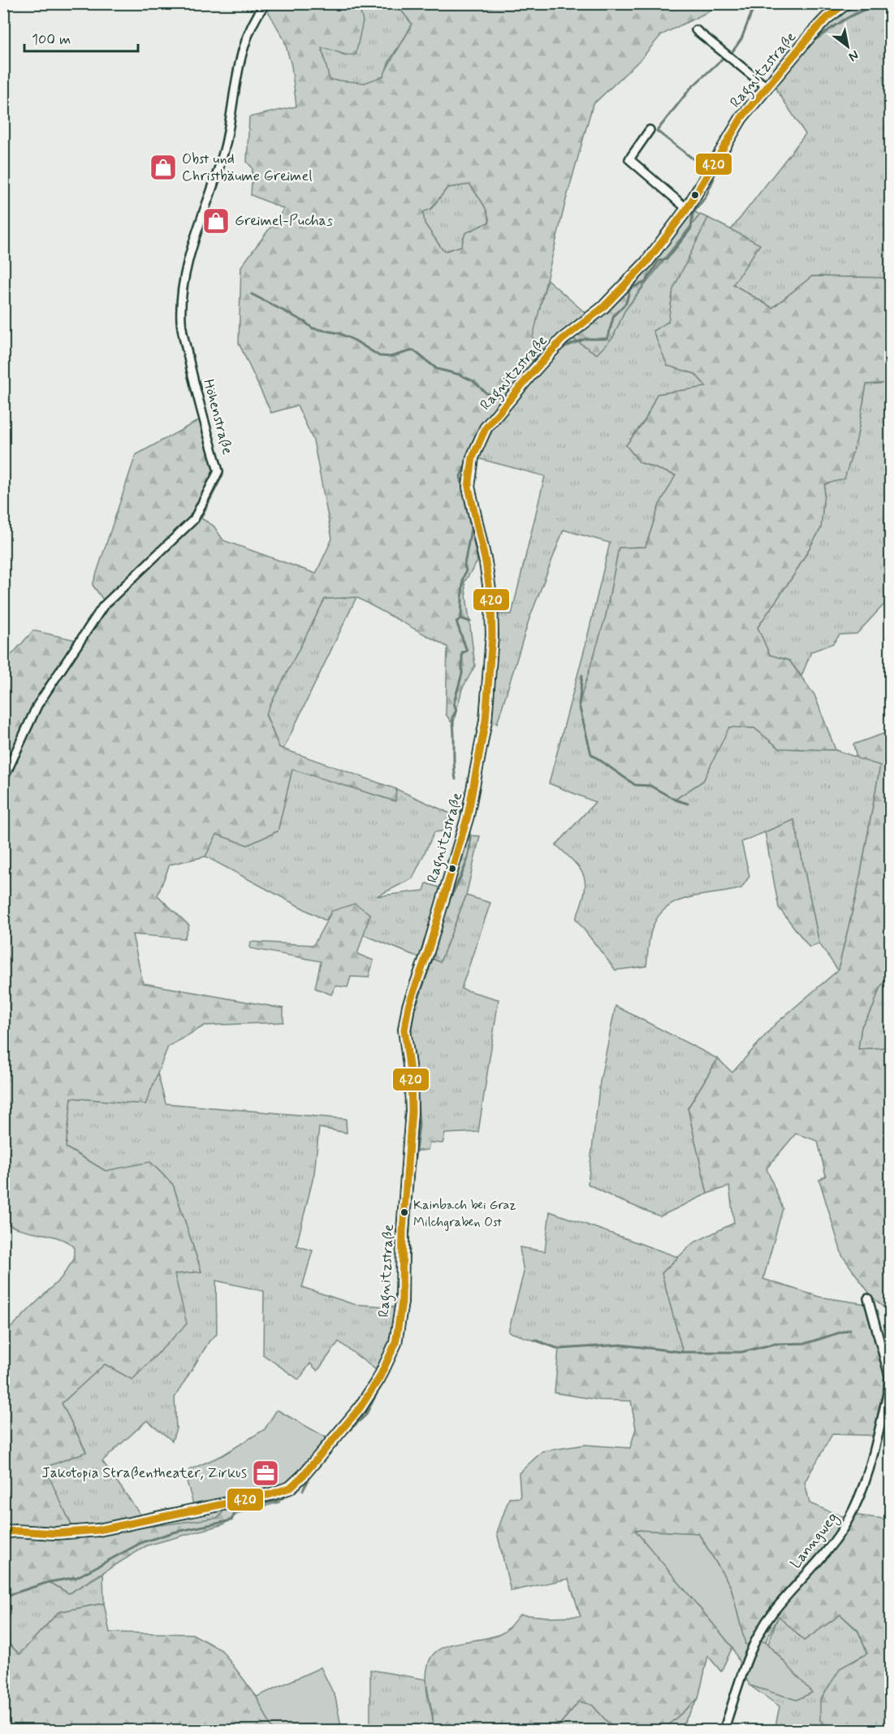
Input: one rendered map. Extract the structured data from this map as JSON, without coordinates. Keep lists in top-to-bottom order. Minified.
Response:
{"streets":{"main road":["Ragnitzstraße"],"street":["Höhenstraße","Lanngweg"]},"places":{"shop":["Obst und Christbäume Greimel","Greimel-Puchas"],"other":["Kainbach bei Graz Milchgraben Ost"],"office":["Jakotopia Straßentheater, Zirkus"]},"lines":["transit line 420"],"scale_bar":"100 m","north":"bottom right"}
